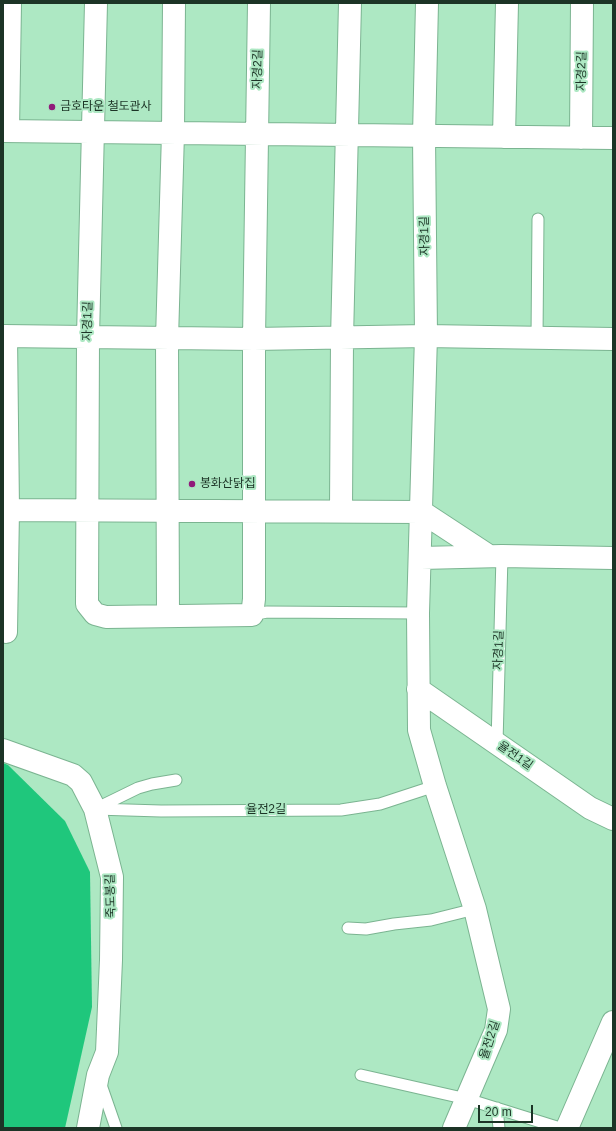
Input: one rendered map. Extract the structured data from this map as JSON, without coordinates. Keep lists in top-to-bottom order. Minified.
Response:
{"streets":{"street":["자경2길","자경1길","율전1길","율전2길","죽도봉길"]},"crossings":[["자경1길","율전1길"],["자경1길","율전2길"],["율전1길","율전2길"],["율전2길","죽도봉길"]],"places":["금호타운 철도관사","봉화산닭집"],"scale_bar":"20 m"}
